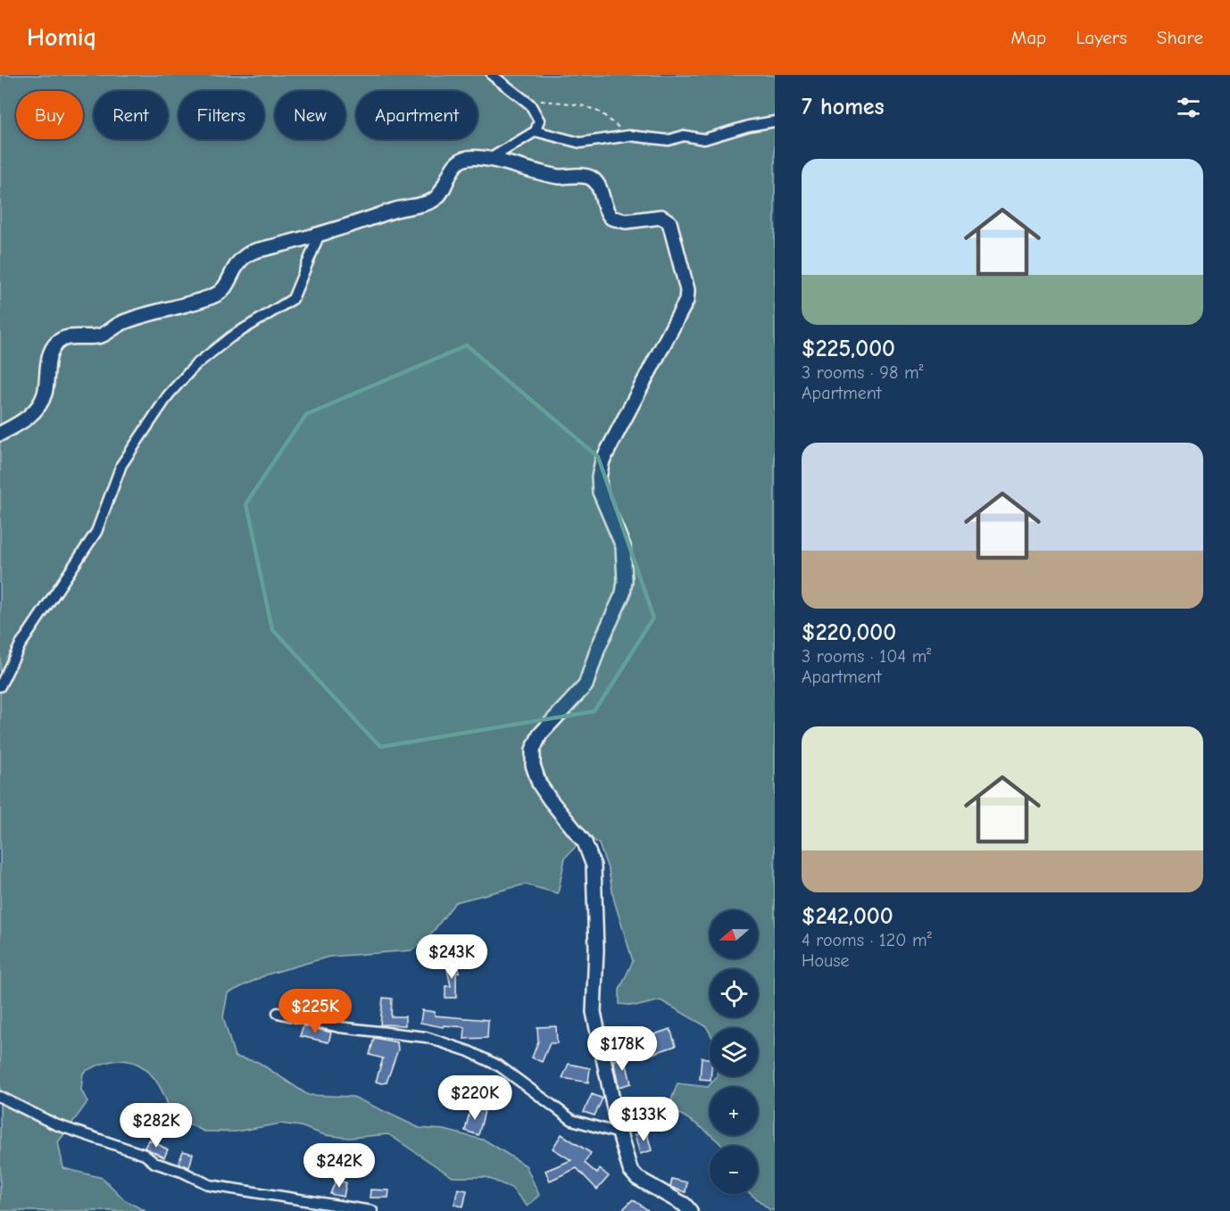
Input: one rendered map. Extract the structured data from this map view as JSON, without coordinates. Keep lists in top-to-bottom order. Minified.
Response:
{"north":"left","page":{"header":"Homiq","nav":["Map","Layers","Share"],"heading":"7 homes","chip":["Buy","Rent","Filters","New","Apartment"],"list":[{"name":"$225,000","note":"3 rooms · 98 m² · Apartment"},{"name":"$220,000","note":"3 rooms · 104 m² · Apartment"},{"name":"$242,000","note":"4 rooms · 120 m² · House"}],"map_buttons":["+","−"],"price":["$243K","$225K","$178K","$220K","$133K","$282K","$242K"]}}
